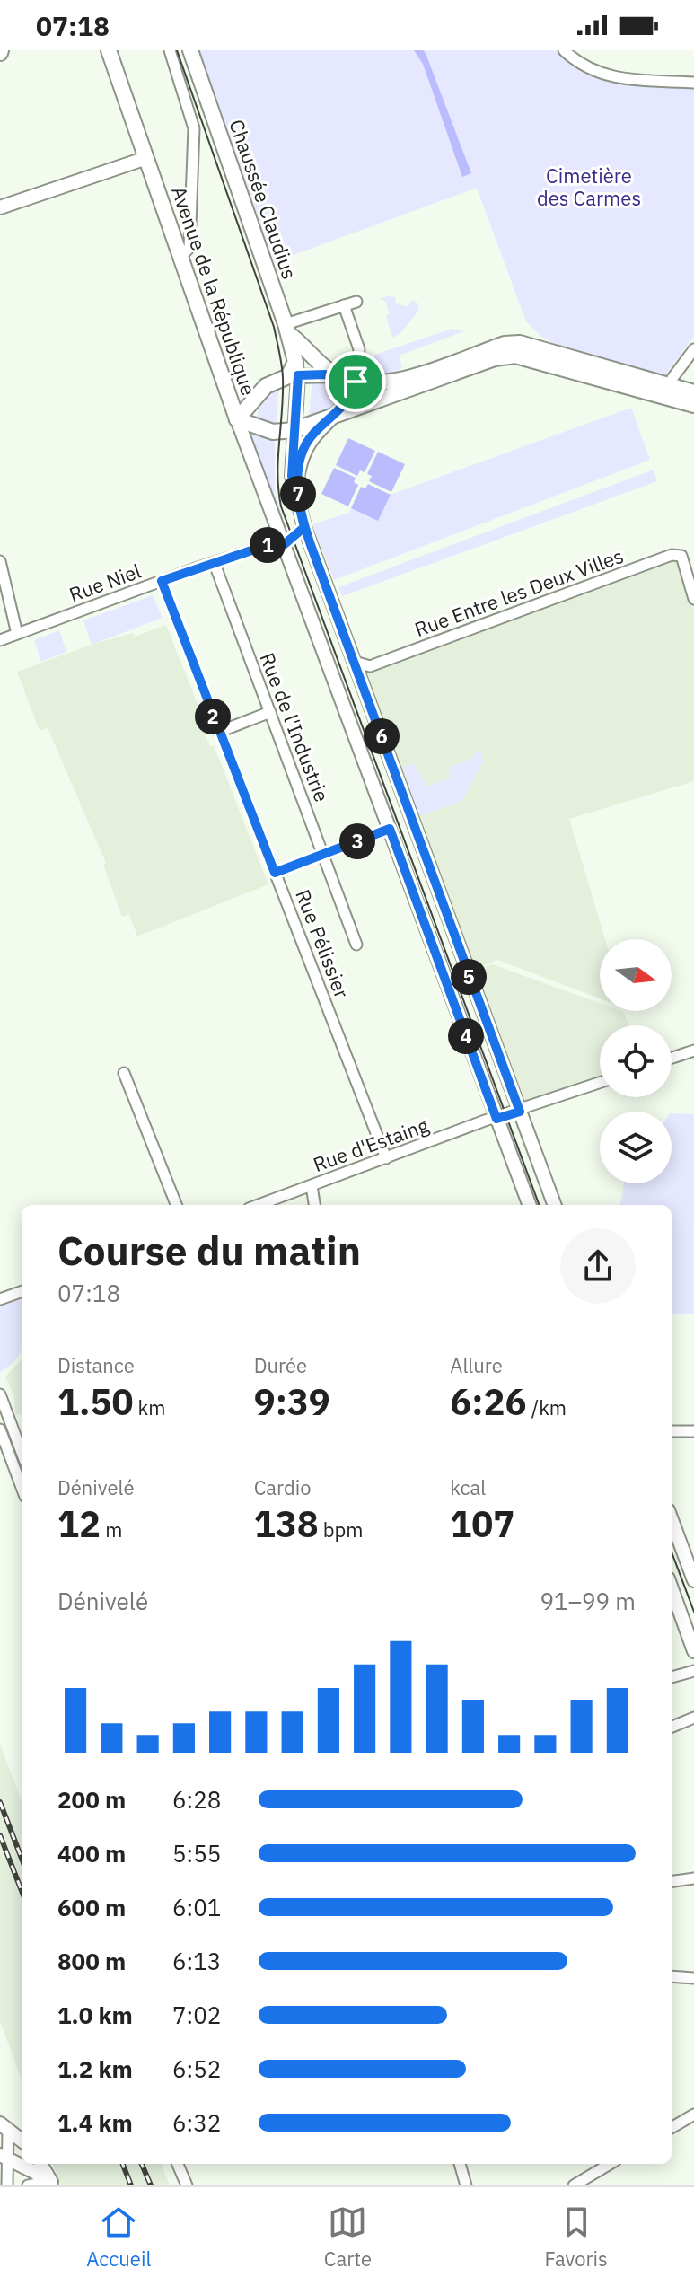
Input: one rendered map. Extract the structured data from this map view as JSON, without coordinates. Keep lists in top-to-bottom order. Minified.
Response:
{"streets":{"main road":["Chaussée Claudius","Avenue de la République"],"street":["Rue Niel","Rue Entre les Deux Villes","Rue de l'Industrie","Rue Pélissier","Rue d'Estaing"]},"crossings":[["Avenue de la République","Rue Niel"],["Avenue de la République","Rue d'Estaing"],["Rue Niel","Rue de l'Industrie"],["Rue Niel","Rue Pélissier"],["Rue Pélissier","Rue d'Estaing"]],"parks":["Cimetière des Carmes"],"north":"right","page":{"status":"07:18","pins":["7","1","2","6","3","5","4"],"heading":["Course du matin","07:18"],"stats":[["Distance","1.50 km"],["Durée","9:39"],["Allure","6:26 /km"],["Dénivelé","12 m"],["Cardio","138 bpm"],["kcal","107"]],"chart":["Dénivelé","91–99 m"],"list":[{"name":"200 m","note":"6:28"},{"name":"400 m","note":"5:55"},{"name":"600 m","note":"6:01"},{"name":"800 m","note":"6:13"},{"name":"1.0 km","note":"7:02"},{"name":"1.2 km","note":"6:52"},{"name":"1.4 km","note":"6:32"}],"tabs":["Accueil","Carte","Favoris"]}}
